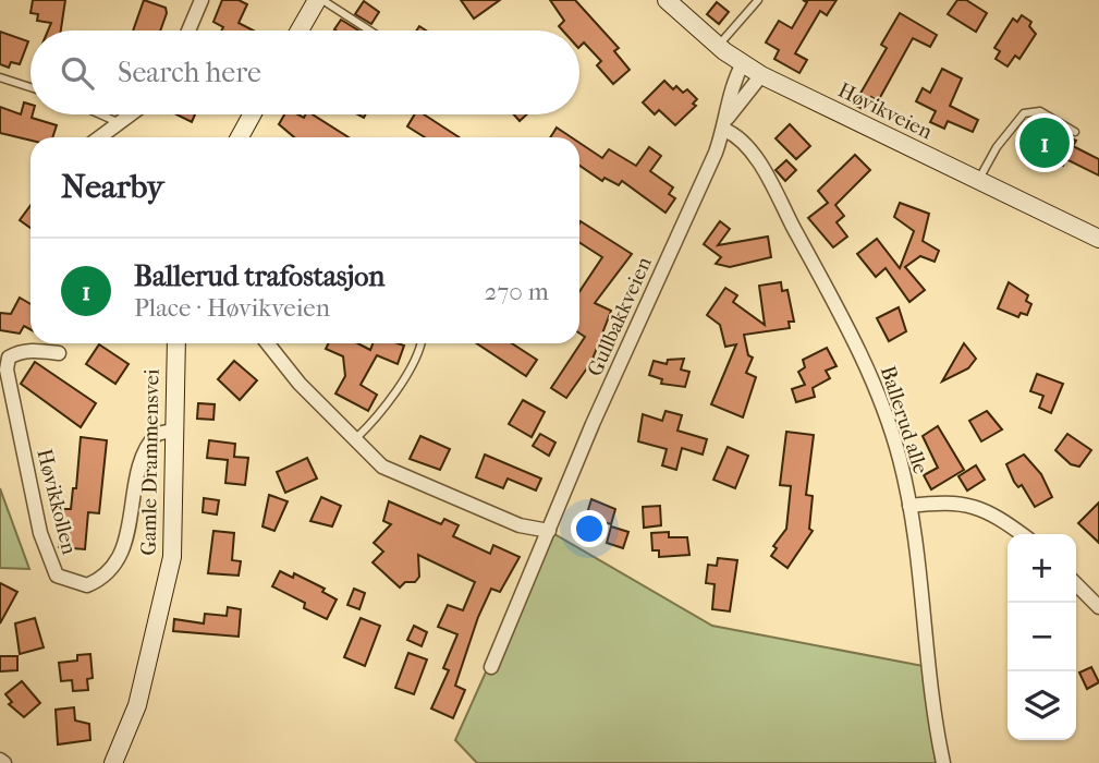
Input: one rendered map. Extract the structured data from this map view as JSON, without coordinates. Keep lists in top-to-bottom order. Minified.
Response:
{"streets":{"main road":["Høvikveien","Gamle Drammensvei"],"street":["Gullbakkveien","Ballerud alle","Høvikkollen"]},"crossings":[["Høvikveien","Gullbakkveien"],["Gullbakkveien","Ballerud alle"],["Gamle Drammensvei","Høvikkollen"]],"page":{"search":"Search here","pins":"1","heading":"Nearby","list":[{"mark":"1","name":"Ballerud trafostasjon","note":"Place · Høvikveien","value":"270 m"}],"map_buttons":["+","−"]}}
